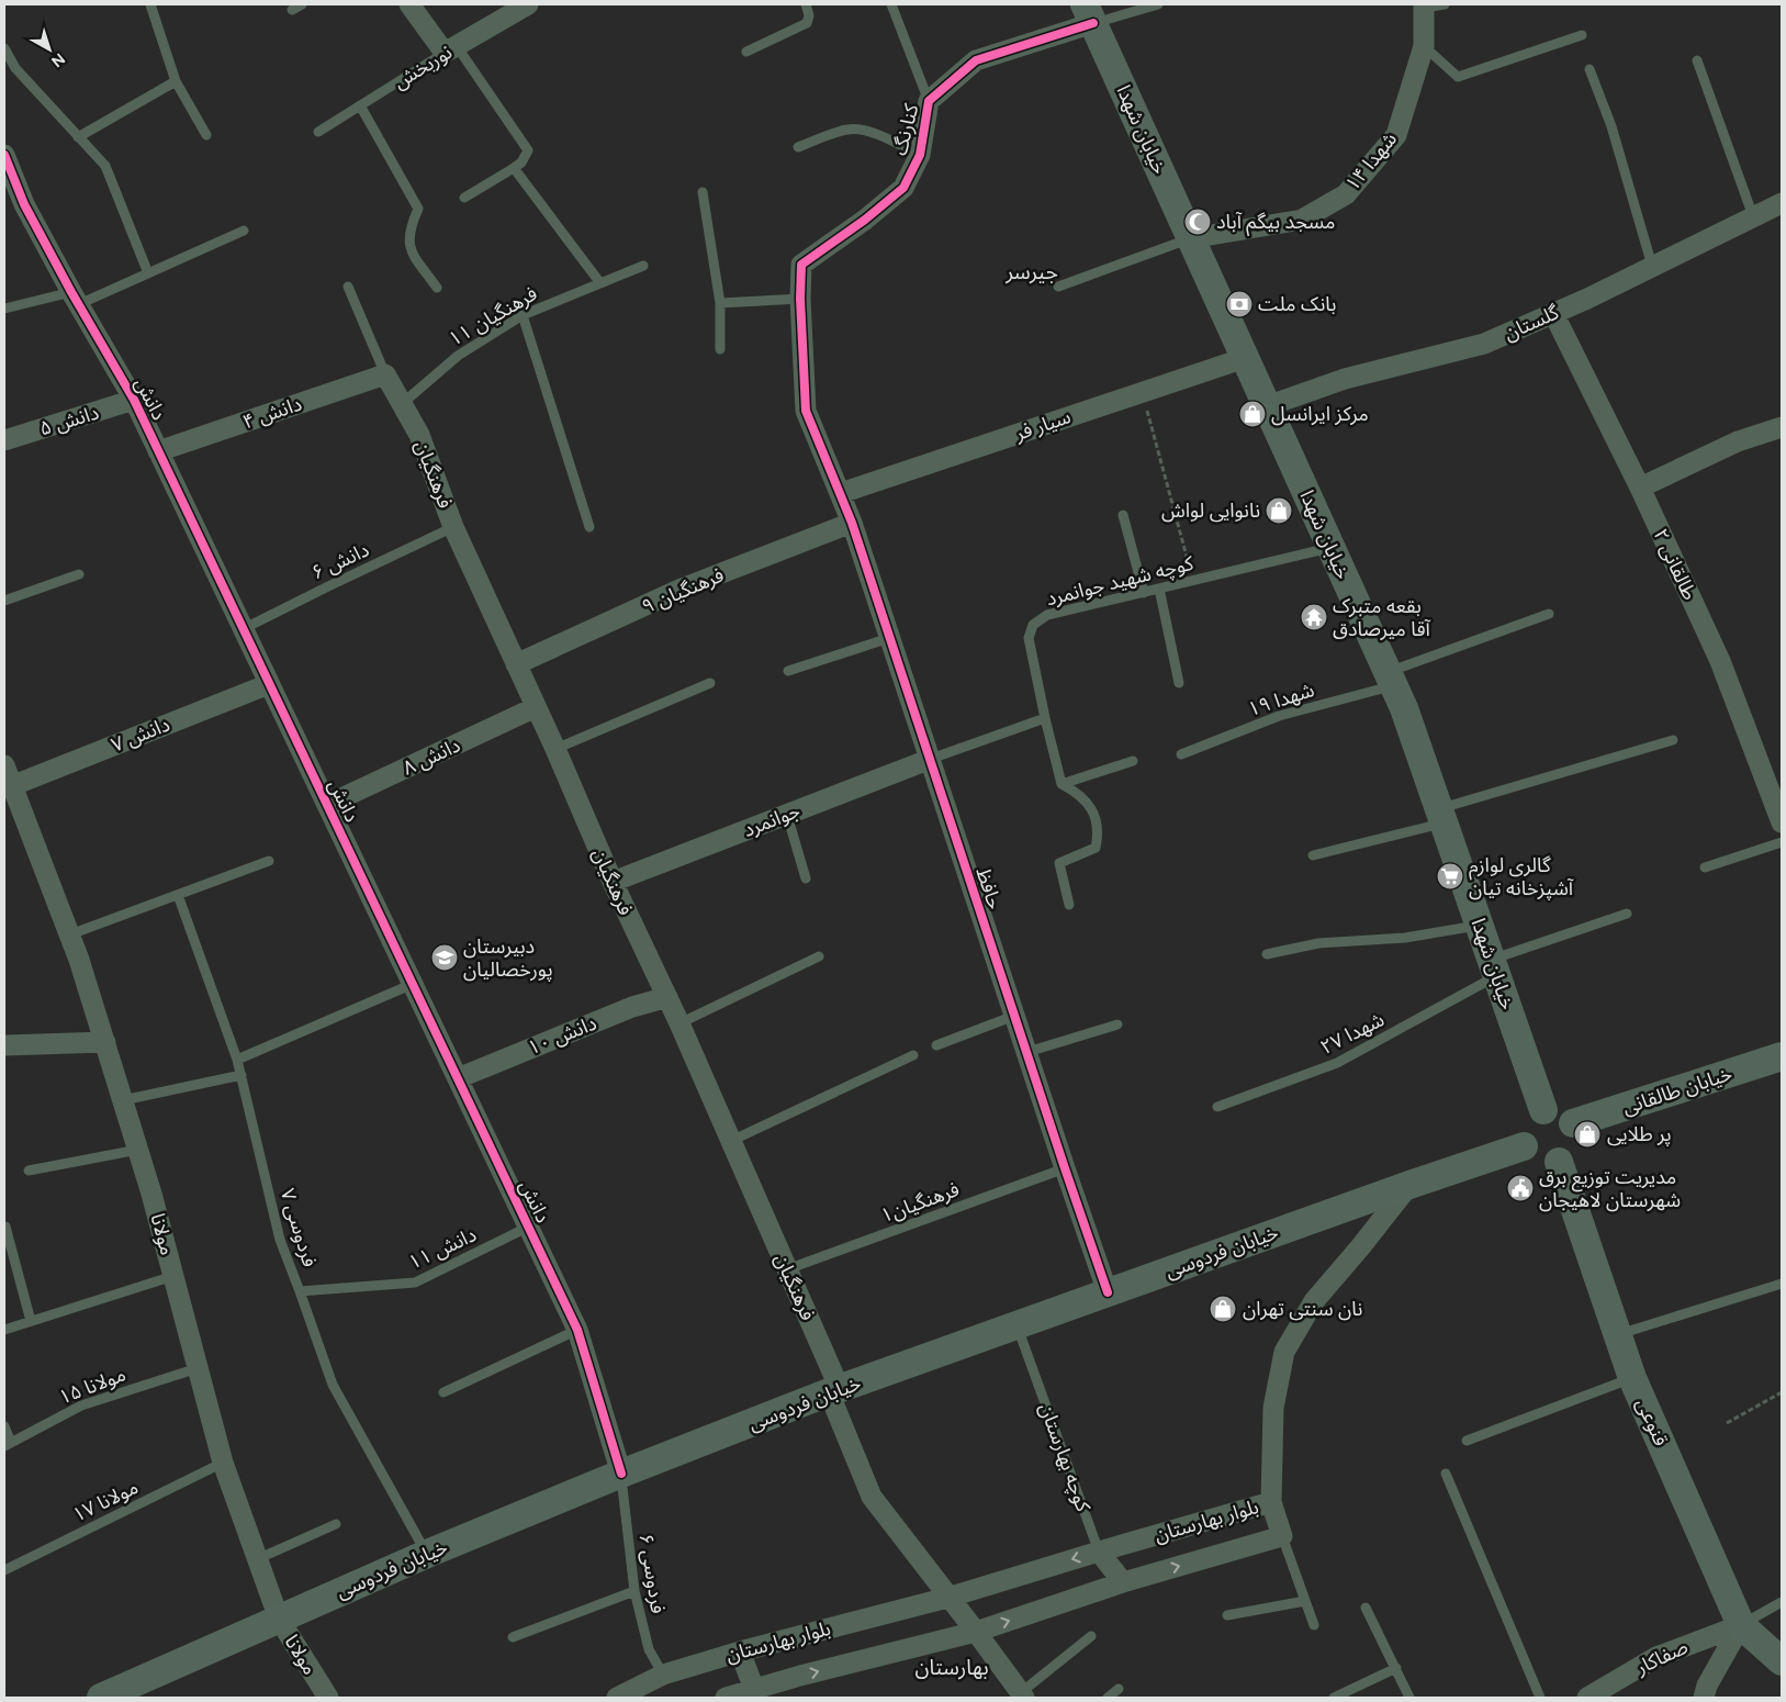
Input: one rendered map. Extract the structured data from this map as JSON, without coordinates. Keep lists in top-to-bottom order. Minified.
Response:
{"streets":{"main road":["خیابان شهدا","خیابان طالقانی","خیابان فردوسی","قنوعی"],"street":["نوربخش","کنارنگ","شهدا ۱۴","گلستان","دانش","دانش ۴","دانش ۵","سیار فر","فرهنگیان","طالقانی ۲","فرهنگیان ۹","دانش ۷","دانش ۸","جوانمرد","حافظ","دانش ۱۰","مولانا","کوچه بهارستان","بلوار بهارستان","صفاکار"],"lane":["فرهنگیان ۱۱","دانش ۶","کوچه شهید جوانمرد","شهدا ۱۹","۲۷ شهدا","فرهنگیان۱","فردوسی ۷","دانش ۱۱","مولانا ۱۵","مولانا ۱۷","فردوسی ۶"]},"crossings":[["کنارنگ","خیابان شهدا"],["کنارنگ","حافظ"],["خیابان شهدا","شهدا ۱۴"],["خیابان شهدا","گلستان"],["خیابان شهدا","سیار فر"],["خیابان شهدا","کوچه شهید جوانمرد"],["خیابان شهدا","شهدا ۱۹"],["خیابان شهدا","۲۷ شهدا"],["خیابان شهدا","خیابان طالقانی"],["خیابان شهدا","خیابان فردوسی"],["خیابان شهدا","قنوعی"],["فرهنگیان ۱۱","فرهنگیان"],["گلستان","طالقانی ۲"],["دانش","دانش ۴"],["دانش","دانش ۵"],["دانش","دانش ۶"],["دانش","دانش ۷"],["دانش","دانش ۸"],["دانش","دانش ۱۰"],["دانش","دانش ۱۱"],["دانش","خیابان فردوسی"],["دانش","فردوسی ۶"],["دانش ۴","فرهنگیان"],["سیار فر","حافظ"],["فرهنگیان","دانش ۶"],["فرهنگیان","فرهنگیان ۹"],["فرهنگیان","دانش ۸"],["فرهنگیان","جوانمرد"],["فرهنگیان","دانش ۱۰"],["فرهنگیان","فرهنگیان۱"],["فرهنگیان","خیابان فردوسی"],["فرهنگیان","بلوار بهارستان"],["فرهنگیان ۹","حافظ"],["دانش ۷","مولانا"],["جوانمرد","حافظ"],["حافظ","فرهنگیان۱"],["حافظ","خیابان فردوسی"],["خیابان طالقانی","خیابان فردوسی"],["خیابان طالقانی","قنوعی"],["فردوسی ۷","دانش ۱۱"],["فردوسی ۷","خیابان فردوسی"],["مولانا","خیابان فردوسی"],["مولانا","مولانا ۱۵"],["مولانا","مولانا ۱۷"],["خیابان فردوسی","قنوعی"],["خیابان فردوسی","کوچه بهارستان"],["خیابان فردوسی","فردوسی ۶"],["قنوعی","صفاکار"],["کوچه بهارستان","بلوار بهارستان"],["بلوار بهارستان","فردوسی ۶"]],"districts":["جیرسر","بهارستان"],"places":{"mosque":["مسجد بیگم آباد"],"bank":["بانک ملت"],"shop":["مرکز ایرانسل","نانوایی لواش","پر طلایی","نان سنتی تهران"],"temple":["بقعه متبرک آقا میرصادق"],"supermarket":["گالری لوازم آشپزخانه تیان"],"school or university":["دبیرستان پورخصالیان"],"public building":["مدیریت توزیع برق شهرستان لاهیجان"]},"north":"bottom right"}
